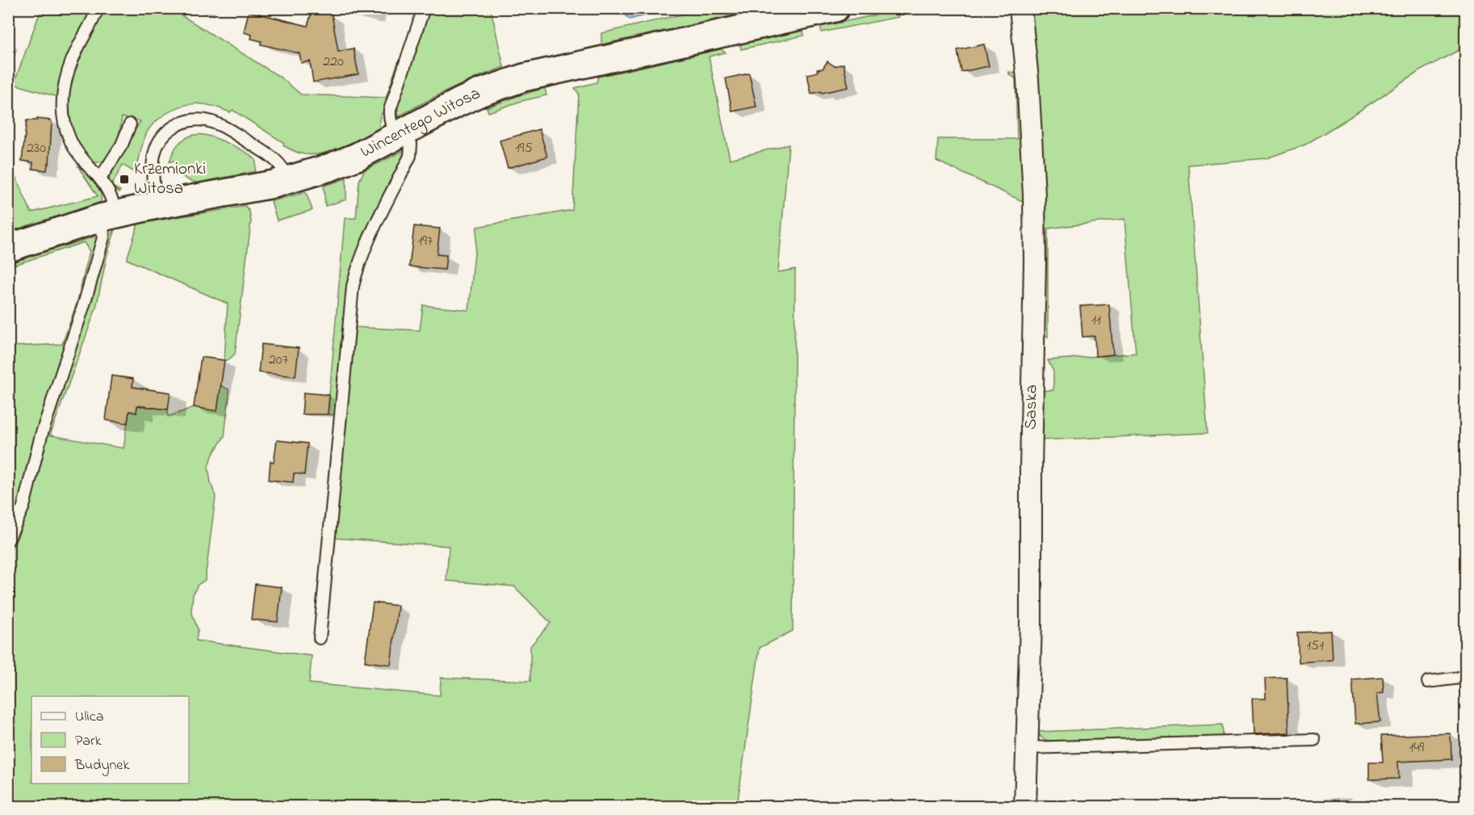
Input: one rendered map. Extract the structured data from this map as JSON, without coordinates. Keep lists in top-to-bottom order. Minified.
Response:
{"streets":{"street":["Wincentego Witosa","Saska"]},"places":{"transit":["Krzemionki Witosa"]},"house_numbers":["220","230","195","197","11","207","151","149"],"legend":["Ulica","Park","Budynek"]}
